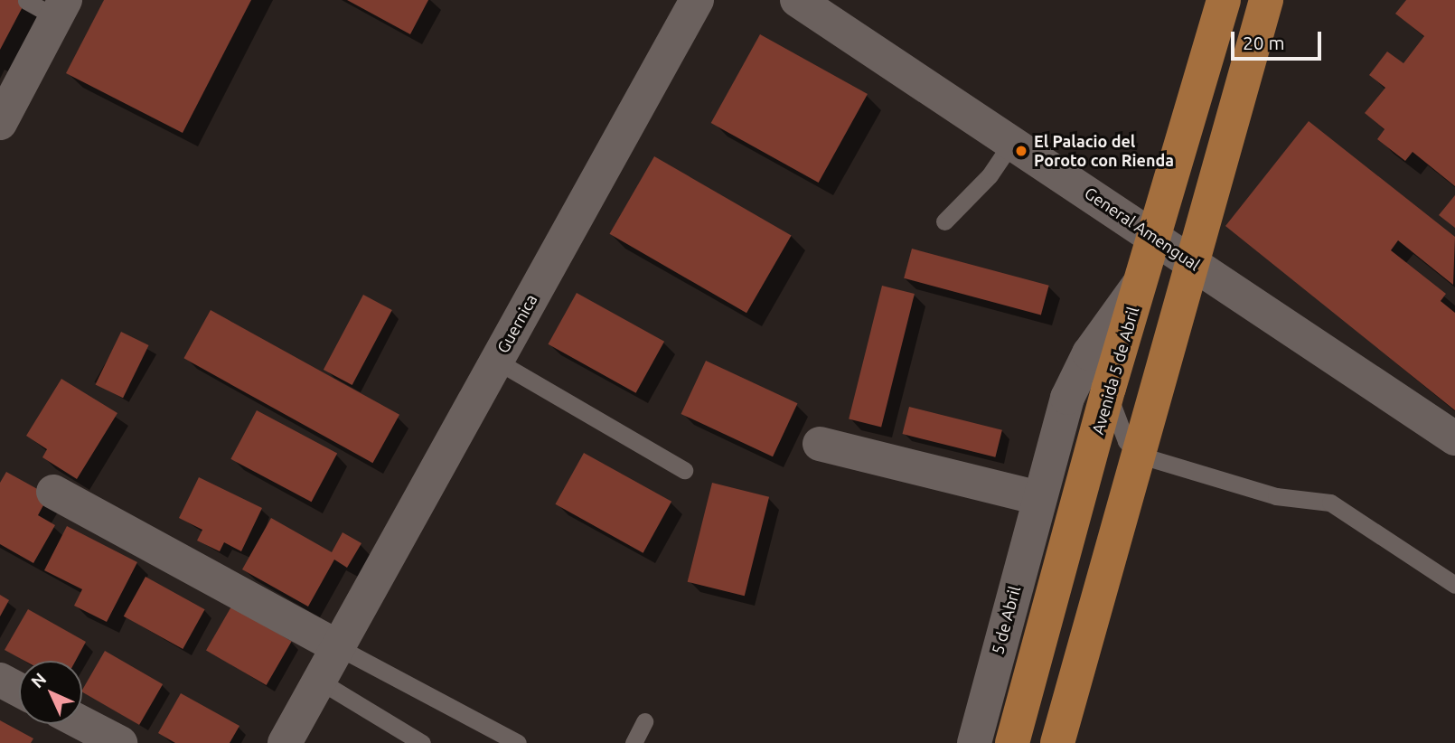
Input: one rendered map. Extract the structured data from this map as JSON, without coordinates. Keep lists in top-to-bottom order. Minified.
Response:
{"streets":{"main road":["Avenida 5 de Abril"],"street":["General Amengual","Guernica","5 de Abril"]},"crossings":[["General Amengual","Avenida 5 de Abril"],["Avenida 5 de Abril","5 de Abril"]],"places":["El Palacio del Poroto con Rienda"],"scale_bar":"20 m","north":"top left"}
